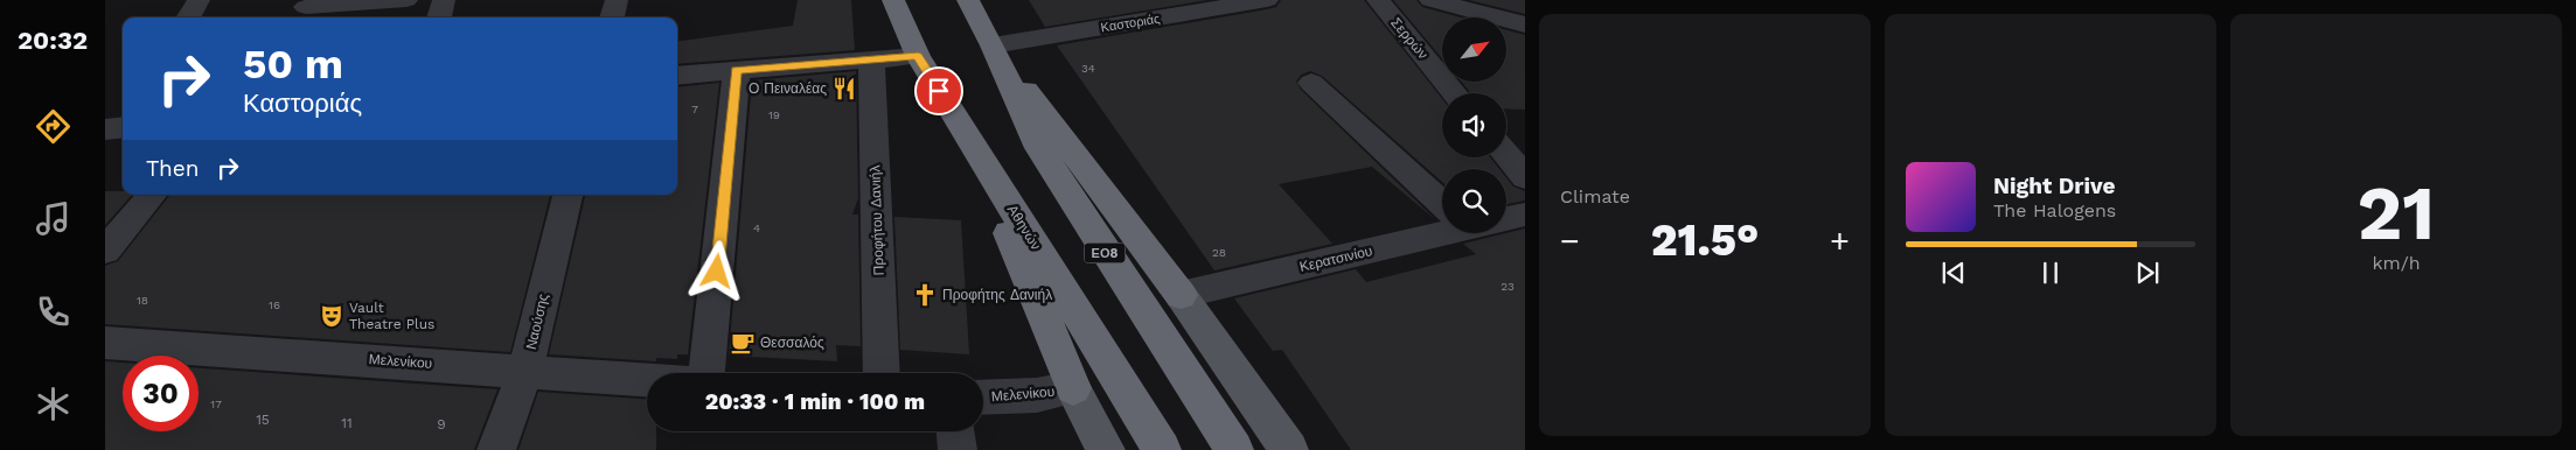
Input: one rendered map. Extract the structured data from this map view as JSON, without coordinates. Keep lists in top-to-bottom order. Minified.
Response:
{"streets":{"highway":["Αθηνών","ΕΟ8"],"street":["Καστοριάς","Σερρών","Προφήτου Δανιήλ","Κερατσινίου","Ναούσης","Μελενίκου"]},"crossings":[["Καστοριάς","ΕΟ8"],["Ναούσης","Μελενίκου"]],"places":{"restaurant":["Ο Πειναλέας"],"church":["Προφήτης Δανιήλ"],"theatre":["Vault Theatre Plus"],"cafe":["Θεσσαλός"]},"house_numbers":["34","7","19","4","28","23","18","16","17","15","11","9"],"north":"top right","page":{"tabs":"20:32","tile":["Climate",["21","km/h"]],"turn":["50 m","Καστοριάς"],"then":"Then","song":["Night Drive","The Halogens"],"heat":["−","21.5°","+"],"limit":"30","trip":"20:33 · 1 min · 100 m"}}
